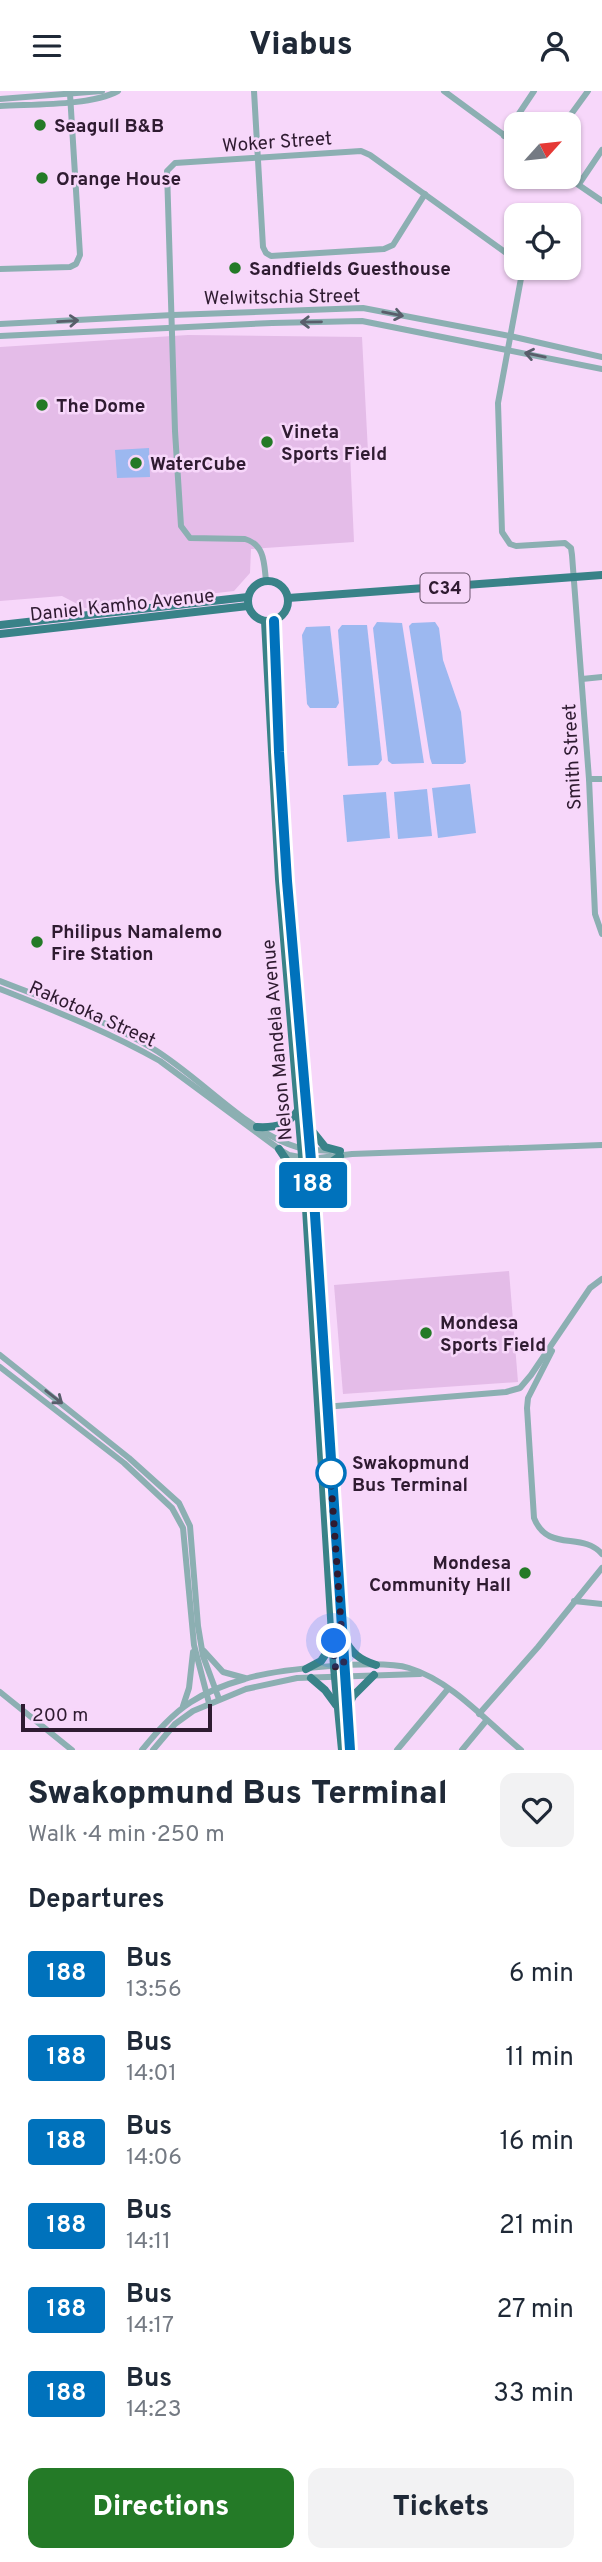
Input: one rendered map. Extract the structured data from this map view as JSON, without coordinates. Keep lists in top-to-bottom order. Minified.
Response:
{"streets":{"main road":["C34","Daniel Kamho Avenue","Nelson Mandela Avenue"],"street":["Woker Street","Welwitschia Street","Smith Street","Rakotoka Street"]},"crossings":[["Woker Street","Welwitschia Street"],["Woker Street","C34"],["Woker Street","Daniel Kamho Avenue"],["Woker Street","Nelson Mandela Avenue"],["C34","Daniel Kamho Avenue"],["C34","Smith Street"],["C34","Nelson Mandela Avenue"],["Daniel Kamho Avenue","Nelson Mandela Avenue"],["Rakotoka Street","Nelson Mandela Avenue"]],"places":["Seagull B&B","Orange House","Sandfields Guesthouse","The Dome","Vineta Sports Field","WaterCube","Philipus Namalemo Fire Station","Mondesa Sports Field","Swakopmund Bus Terminal","Mondesa Community Hall"],"lines":["bus line 188"],"scale_bar":"200 m","north":"top right","page":{"header":"Viabus","on_map":"188","scale":"200 m","heading":[["Swakopmund Bus Terminal","Walk · 4 min · 250 m"],"Departures"],"list":[{"mark":"188","name":"Bus","note":"13:56","value":"6 min"},{"mark":"188","name":"Bus","note":"14:01","value":"11 min"},{"mark":"188","name":"Bus","note":"14:06","value":"16 min"},{"mark":"188","name":"Bus","note":"14:11","value":"21 min"},{"mark":"188","name":"Bus","note":"14:17","value":"27 min"},{"mark":"188","name":"Bus","note":"14:23","value":"33 min"}],"buttons":["Directions","Tickets"]}}
